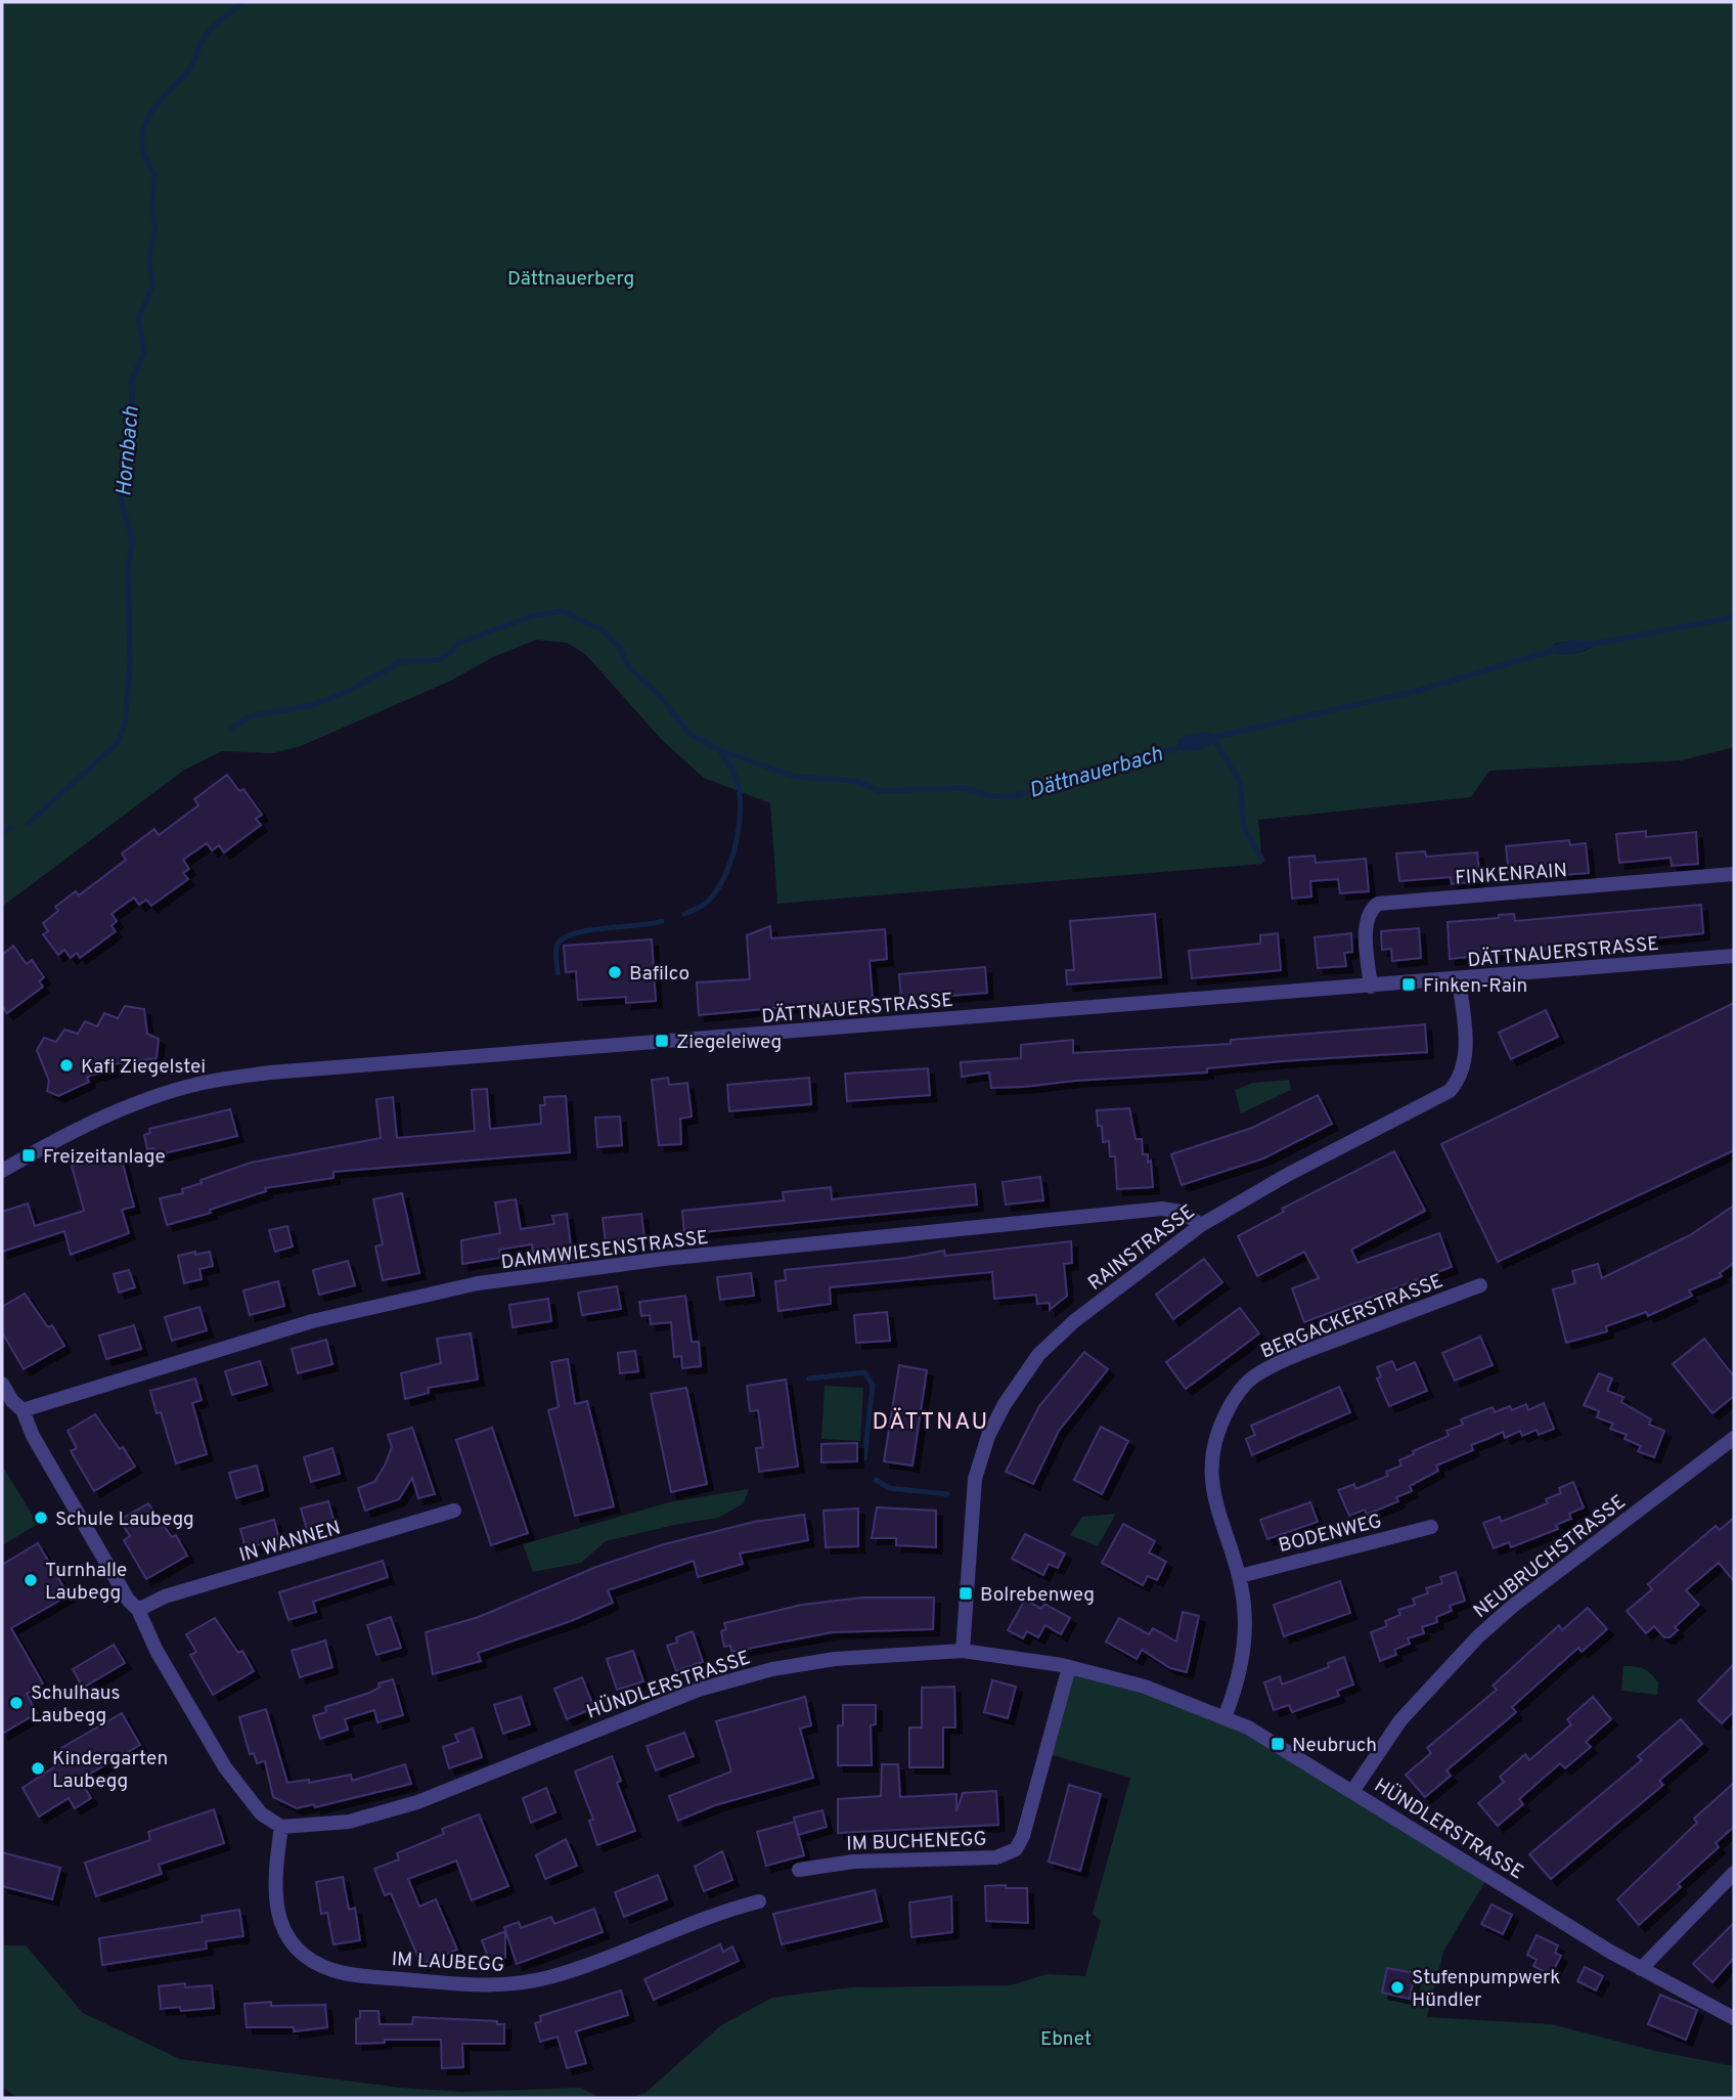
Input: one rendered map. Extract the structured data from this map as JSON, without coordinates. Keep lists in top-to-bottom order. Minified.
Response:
{"streets":{"street":["FINKENRAIN","DÄTTNAUERSTRASSE","RAINSTRASSE","DAMMWIESENSTRASSE","BERGACKERSTRASSE","BODENWEG","IN WANNEN","NEUBRUCHSTRASSE","HÜNDLERSTRASSE","IM BUCHENEGG","IM LAUBEGG"]},"crossings":[["FINKENRAIN","DÄTTNAUERSTRASSE"],["DÄTTNAUERSTRASSE","RAINSTRASSE"],["RAINSTRASSE","DAMMWIESENSTRASSE"],["RAINSTRASSE","HÜNDLERSTRASSE"],["BERGACKERSTRASSE","BODENWEG"],["BERGACKERSTRASSE","HÜNDLERSTRASSE"],["NEUBRUCHSTRASSE","HÜNDLERSTRASSE"],["HÜNDLERSTRASSE","IM BUCHENEGG"],["HÜNDLERSTRASSE","IM LAUBEGG"]],"districts":["DÄTTNAU"],"water":["Hornbach","Dättnauerbach"],"parks":["Dättnauerberg","Ebnet"],"places":{"other":["Bafilco","Kafi Ziegelstei","Schule Laubegg","Turnhalle Laubegg","Schulhaus Laubegg","Kindergarten Laubegg","Stufenpumpwerk Hündler"],"transit":["Finken-Rain","Ziegeleiweg","Freizeitanlage","Bolrebenweg","Neubruch"]}}
